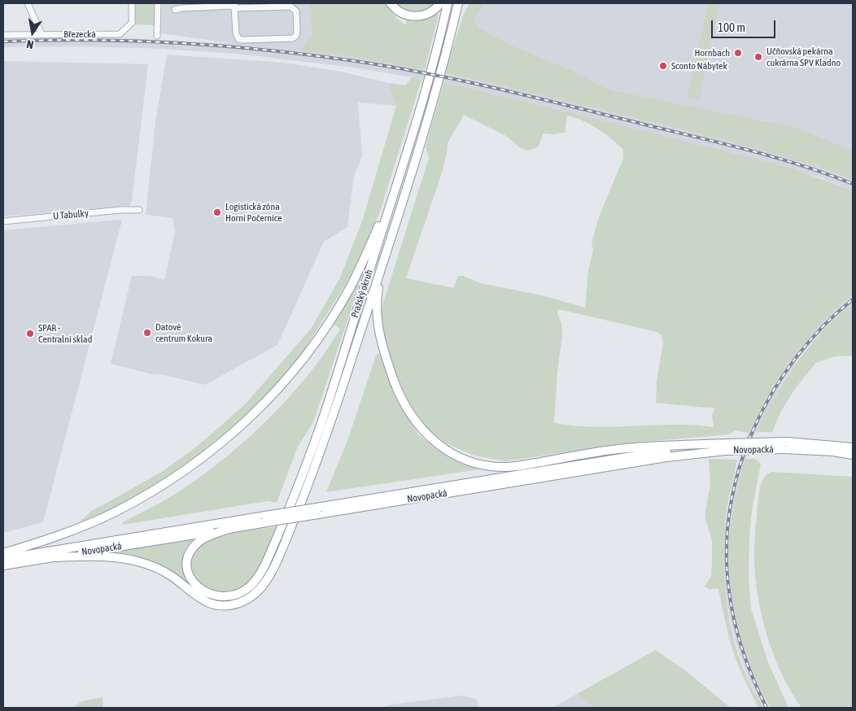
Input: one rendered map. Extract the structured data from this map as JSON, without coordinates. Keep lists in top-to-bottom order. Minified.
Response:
{"streets":{"highway":["Pražský okruh","Novopacká"],"street":["Březecká","U Tabulky"]},"crossings":[["Pražský okruh","Novopacká"]],"places":["Hornbach","Učňovská pekárna cukrárna SPV Kladno","Sconto Nábytek","Logistická zóna Horní Počernice","Datové centrum Kokura","SPAR - Centralní sklad"],"scale_bar":"100 m","north":"bottom"}
